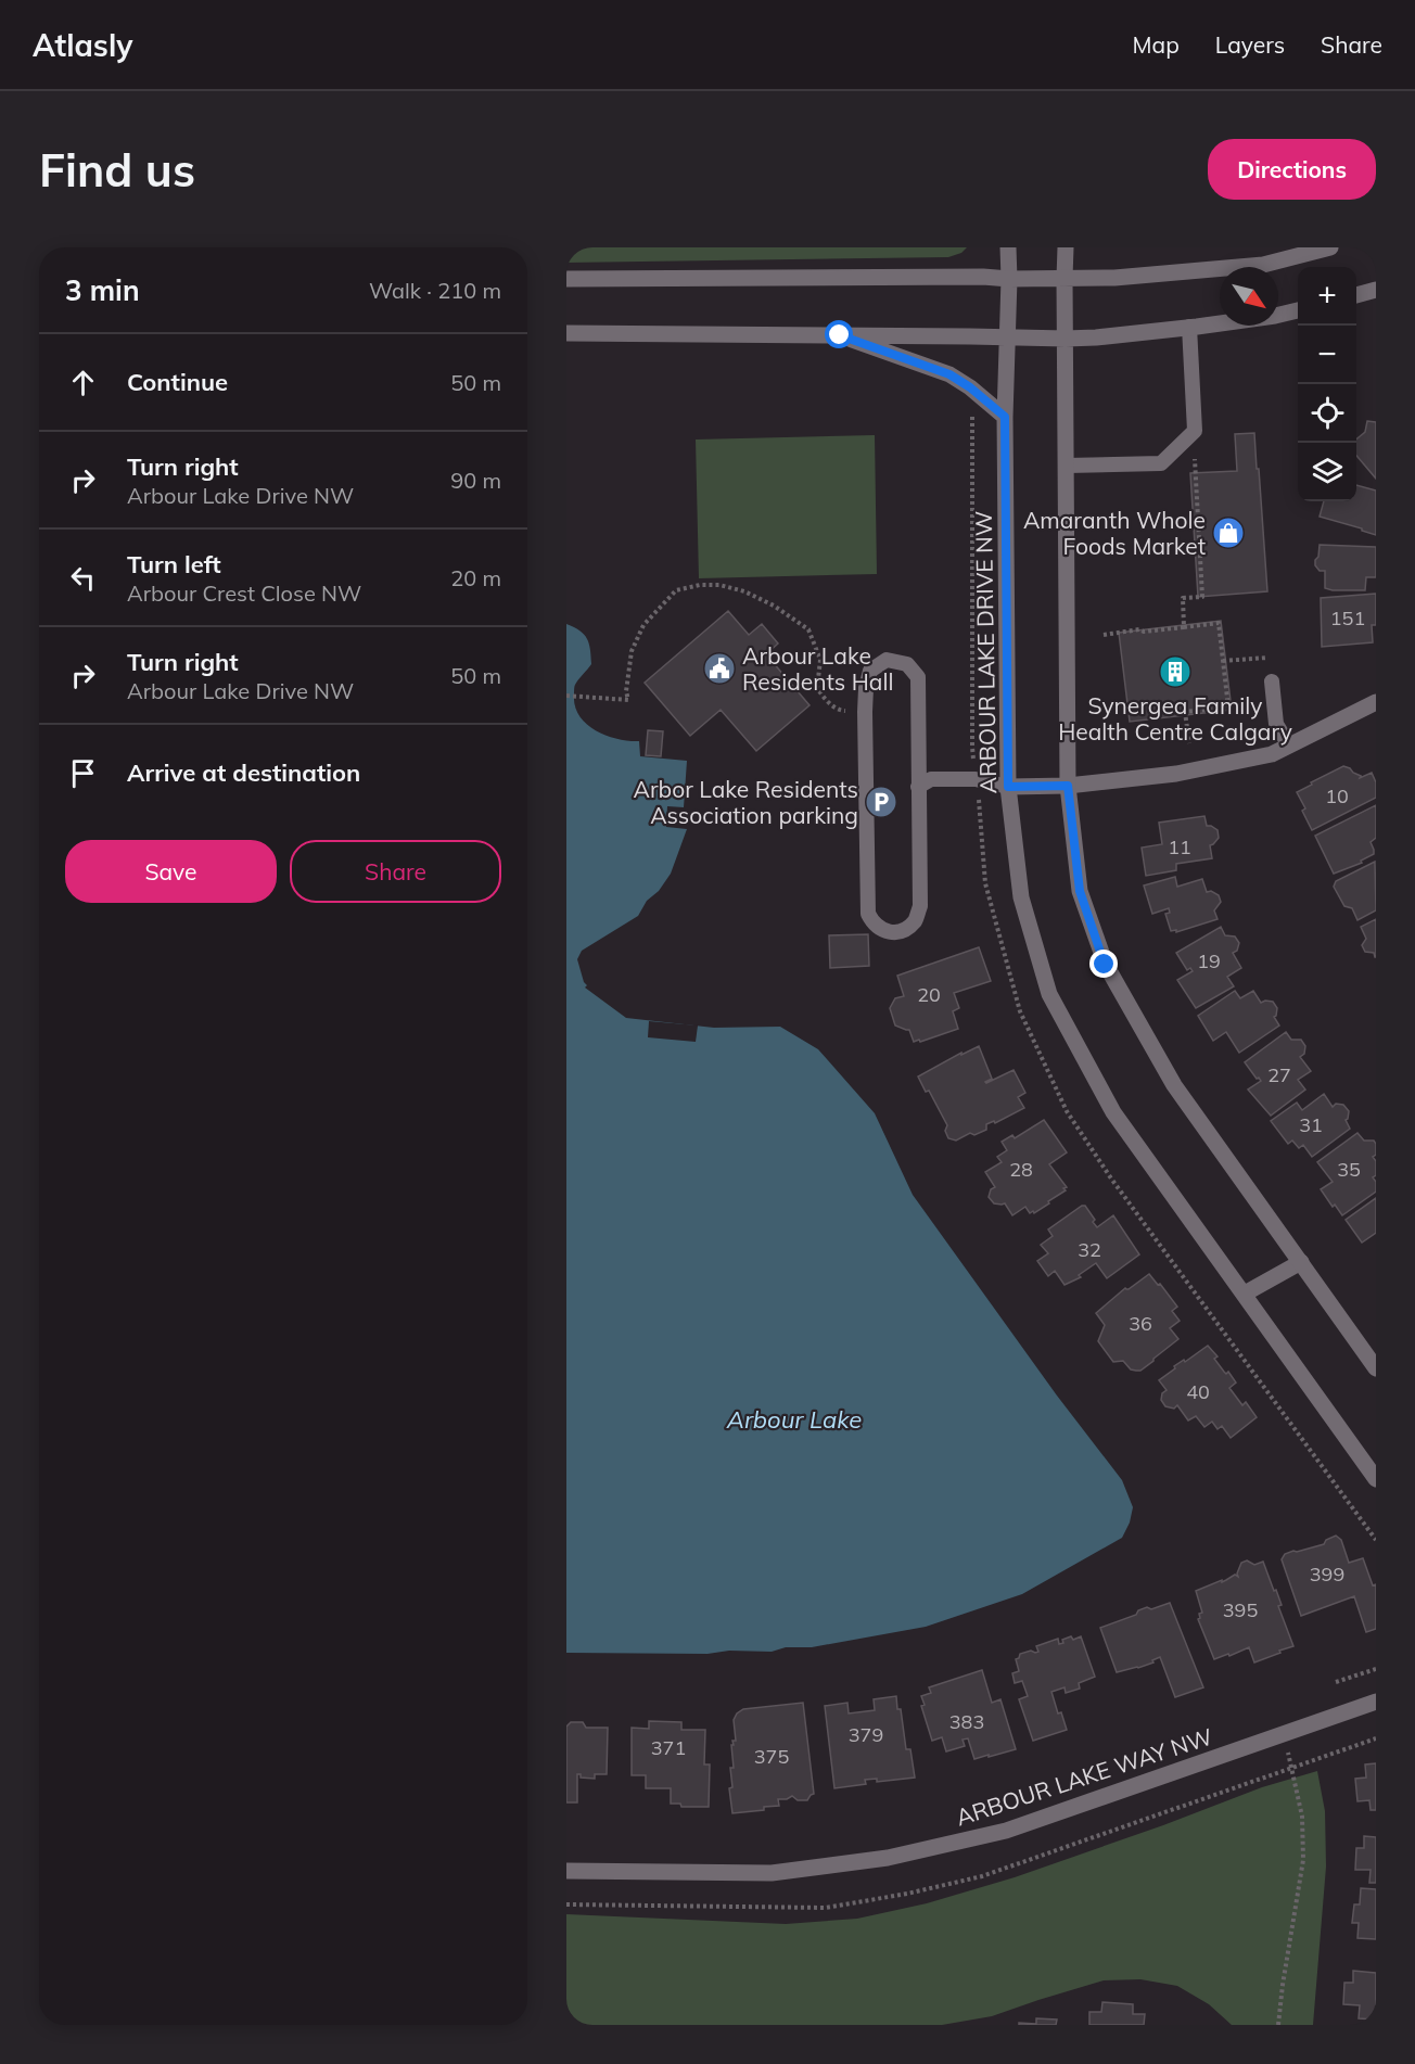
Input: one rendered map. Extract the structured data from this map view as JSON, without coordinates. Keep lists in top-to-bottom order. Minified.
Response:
{"streets":{"street":["ARBOUR LAKE DRIVE NW","ARBOUR LAKE WAY NW"]},"water":["Arbour Lake"],"places":{"shop":["Amaranth Whole Foods Market"],"public building":["Arbour Lake Residents Hall"],"building":["Synergea Family Health Centre Calgary"],"parking":["Arbor Lake Residents Association parking"]},"house_numbers":["151","10","11","19","20","27","31","28","35","32","36","40","399","395","383","379","371","375"],"north":"bottom right","page":{"header":"Atlasly","nav":["Map","Layers","Share"],"buttons":["Directions",["Save","Share"]],"title":"Find us","heading":["3 min","Walk · 210 m"],"map_buttons":["+","−"],"list":[["Continue","50 m"],["Turn right","Arbour Lake Drive NW","90 m"],["Turn left","Arbour Crest Close NW","20 m"],["Turn right","Arbour Lake Drive NW","50 m"],"Arrive at destination"]}}
